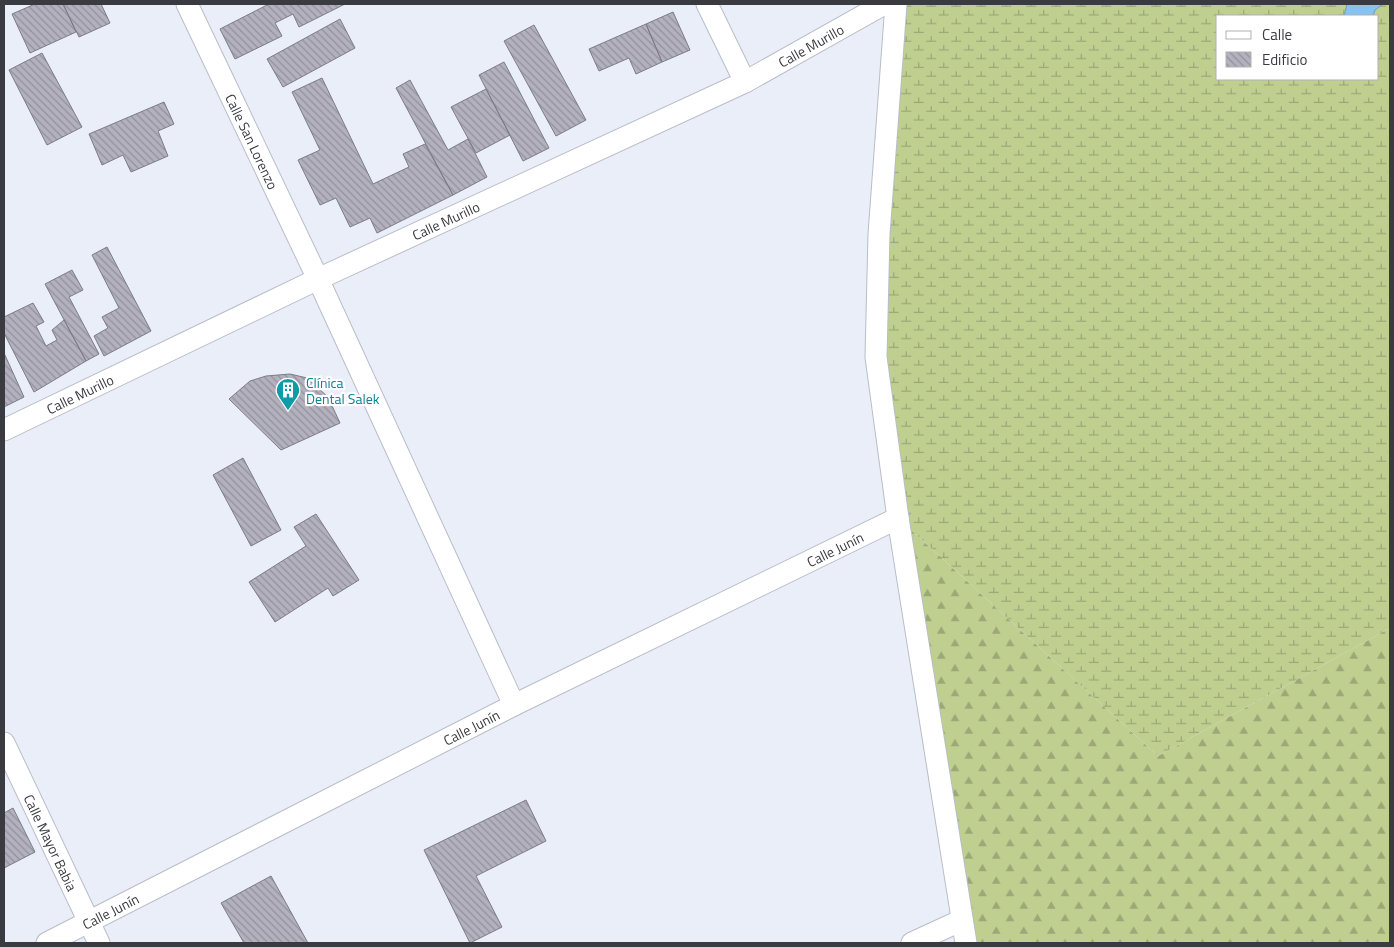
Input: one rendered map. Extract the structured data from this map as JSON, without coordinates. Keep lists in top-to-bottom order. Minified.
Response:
{"streets":{"street":["Calle Murillo","Calle San Lorenzo","Calle Junín","Calle Mayor Babia"]},"crossings":[["Calle Murillo","Calle San Lorenzo"],["Calle San Lorenzo","Calle Junín"],["Calle Junín","Calle Mayor Babia"]],"places":{"building":["Clínica Dental Salek"]},"legend":["Calle","Edificio"]}
